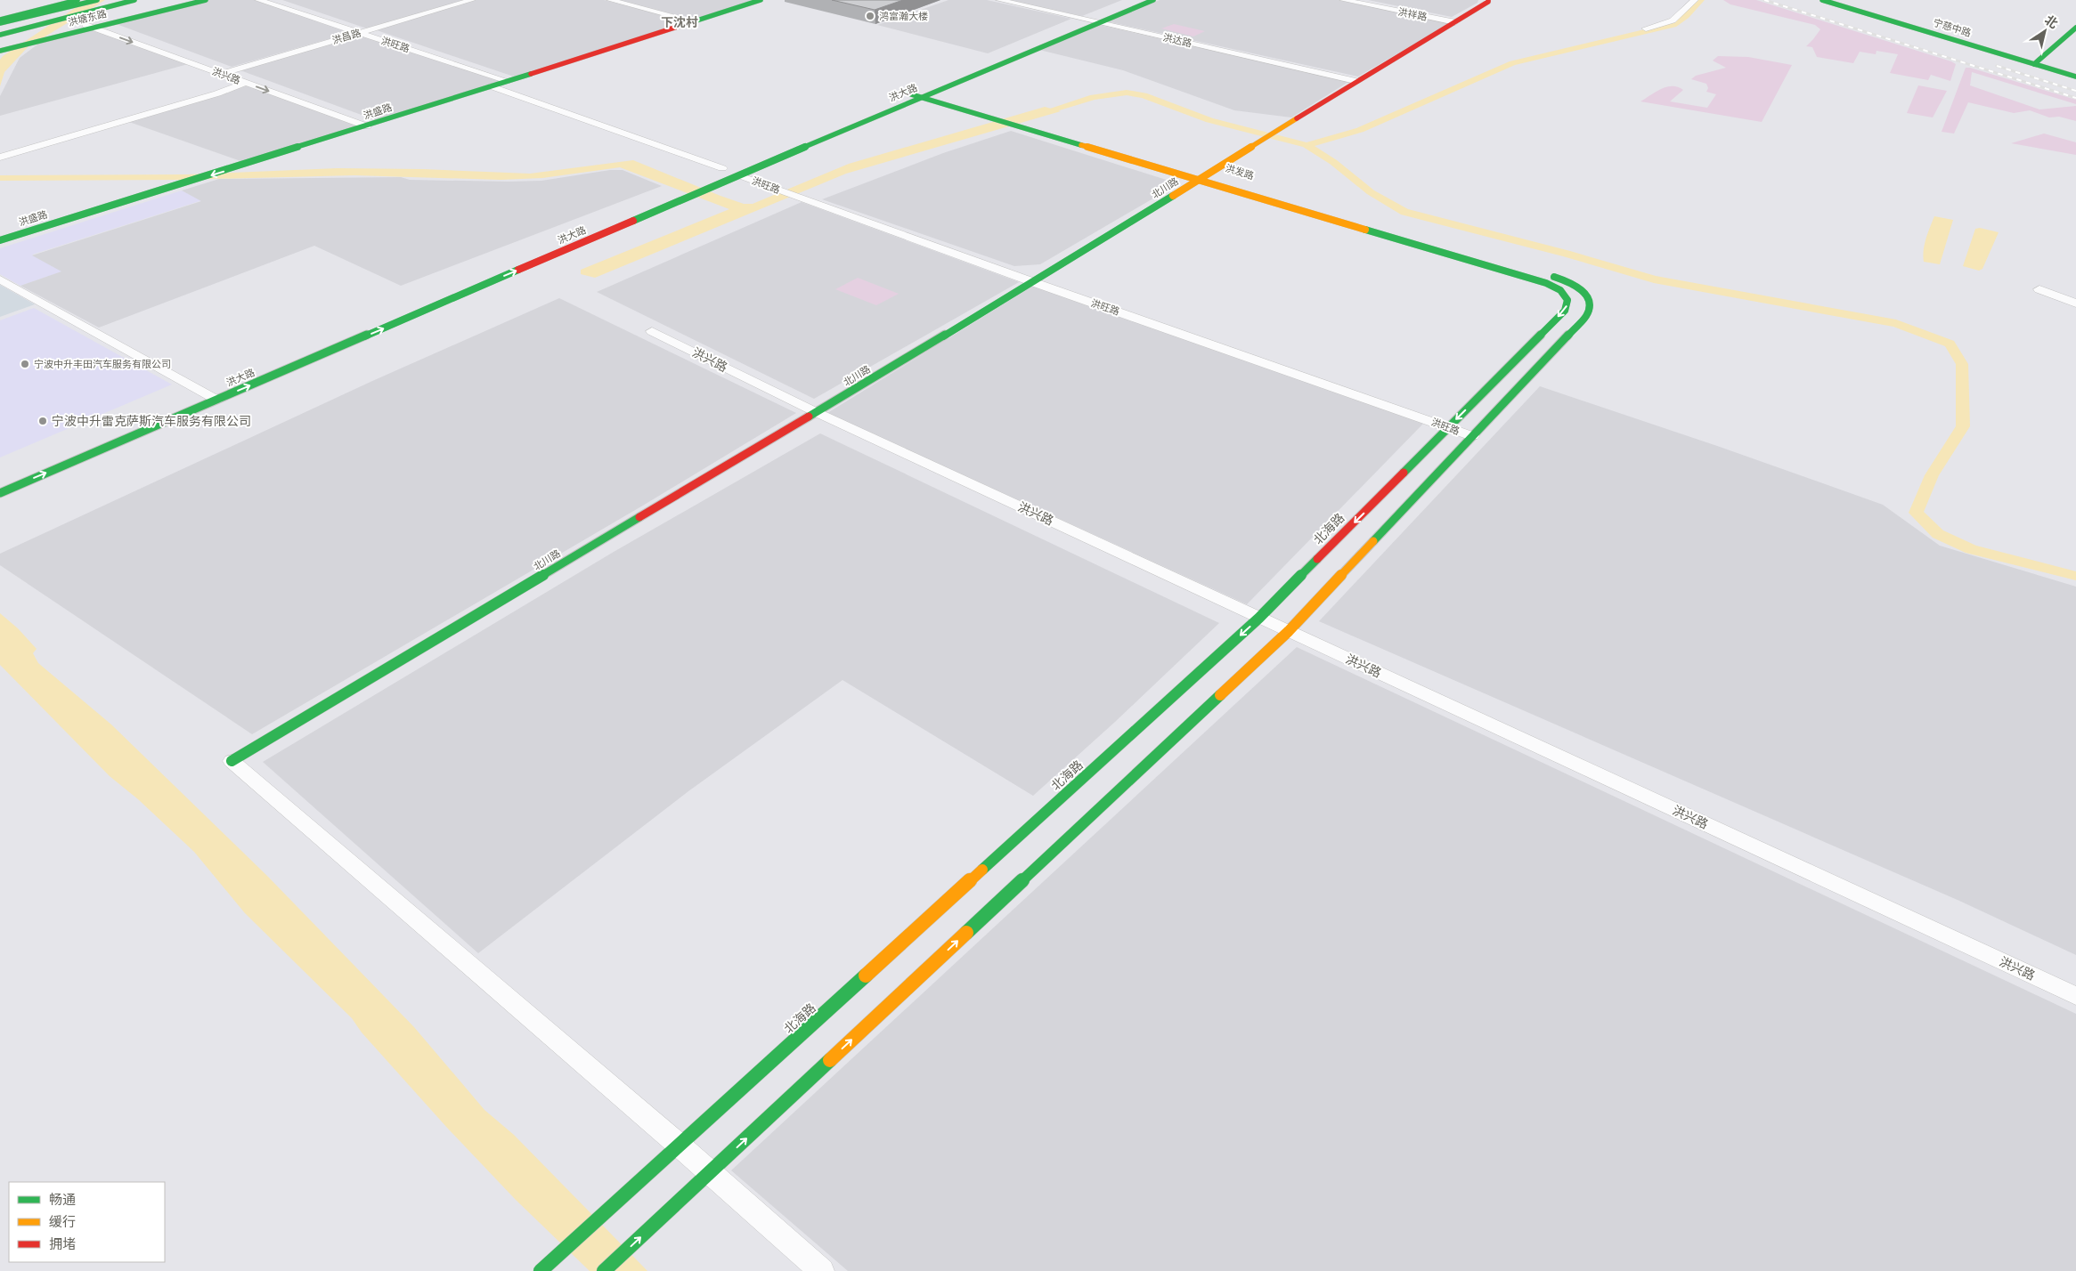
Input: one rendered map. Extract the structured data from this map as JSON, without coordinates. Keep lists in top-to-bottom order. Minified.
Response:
{"streets":{"main road":["洪塘东路","宁慈中路","洪大路","洪盛路","洪发路","北川路","北海路"],"street":["洪祥路","洪昌路","洪达路","洪旺路","洪兴路"]},"crossings":[["洪祥路","北川路"],["洪塘东路","洪兴路"],["洪昌路","洪旺路"],["洪昌路","洪兴路"],["洪达路","洪大路"],["洪达路","北川路"],["洪旺路","洪大路"],["洪旺路","洪盛路"],["洪旺路","洪发路"],["洪旺路","北川路"],["洪旺路","北海路"],["洪兴路","洪盛路"],["洪兴路","北川路"],["洪兴路","北海路"],["洪大路","洪发路"],["洪发路","北川路"],["洪发路","北海路"]],"one_way":["洪大路","洪盛路"],"districts":["下沈村"],"places":["鸿富瀚大楼","宁波中升丰田汽车服务有限公司","宁波中升雷克萨斯汽车服务有限公司"],"legend":["畅通","缓行","拥堵"],"north":"top right"}
